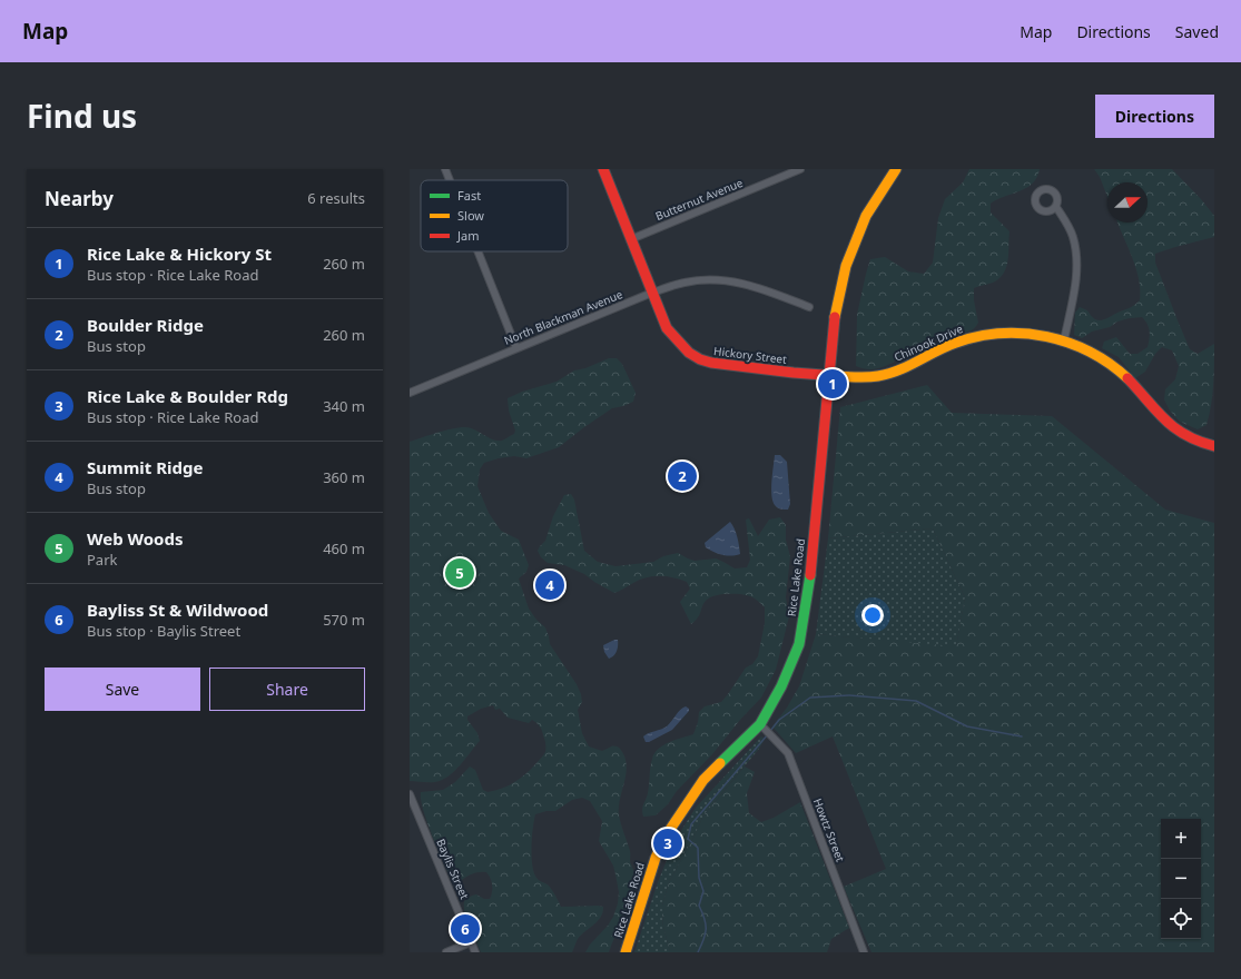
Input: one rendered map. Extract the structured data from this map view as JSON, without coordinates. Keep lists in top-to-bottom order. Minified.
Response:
{"streets":{"main road":["Chinook Drive","Hickory Street","Rice Lake Road"],"street":["Butternut Avenue","North Blackman Avenue","Howtz Street","Baylis Street"]},"crossings":[["Butternut Avenue","Hickory Street"],["North Blackman Avenue","Hickory Street"],["Chinook Drive","Hickory Street"],["Chinook Drive","Rice Lake Road"],["Hickory Street","Rice Lake Road"],["Rice Lake Road","Howtz Street"]],"legend":["Fast","Slow","Jam"],"north":"right","page":{"header":"Map","nav":["Map","Directions","Saved"],"title":"Find us","buttons":["Directions",["Save","Share"]],"heading":["Nearby","6 results"],"list":[{"mark":"1","name":"Rice Lake & Hickory St","note":"Bus stop · Rice Lake Road","value":"260 m"},{"mark":"2","name":"Boulder Ridge","note":"Bus stop","value":"260 m"},{"mark":"3","name":"Rice Lake & Boulder Rdg","note":"Bus stop · Rice Lake Road","value":"340 m"},{"mark":"4","name":"Summit Ridge","note":"Bus stop","value":"360 m"},{"mark":"5","name":"Web Woods","note":"Park","value":"460 m"},{"mark":"6","name":"Bayliss St & Wildwood","note":"Bus stop · Baylis Street","value":"570 m"}],"pins":["1","2","5","4","3","6"],"map_buttons":["+","−"]}}
